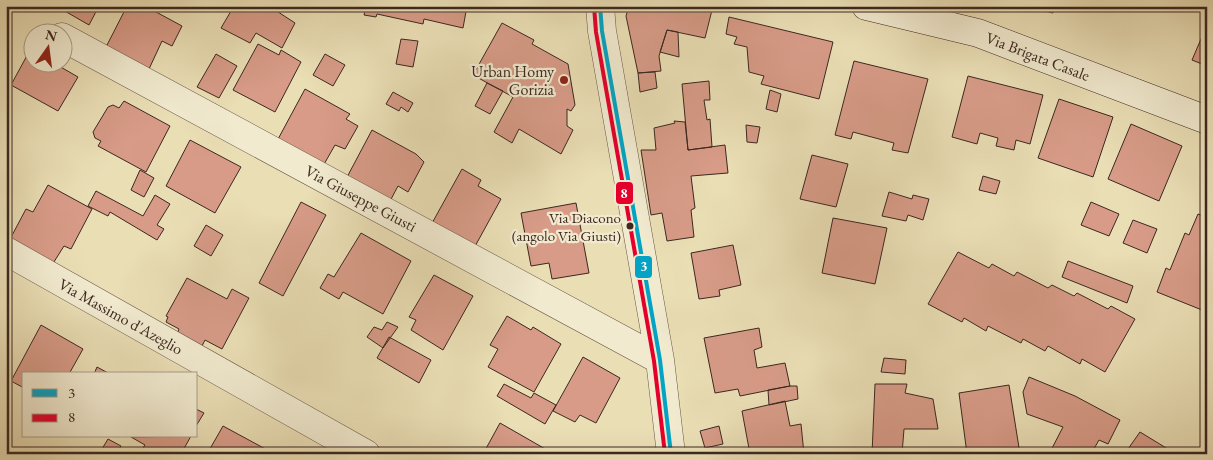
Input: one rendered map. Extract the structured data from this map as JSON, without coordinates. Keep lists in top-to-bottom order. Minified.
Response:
{"streets":{"street":["Via Brigata Casale","Via Giuseppe Giusti","Via Massimo d'Azeglio"]},"places":["Urban Homy Gorizia","Via Diacono (angolo Via Giusti)"],"lines":["transit line 3","transit line 8"],"legend":["3","8"],"north":"top"}
